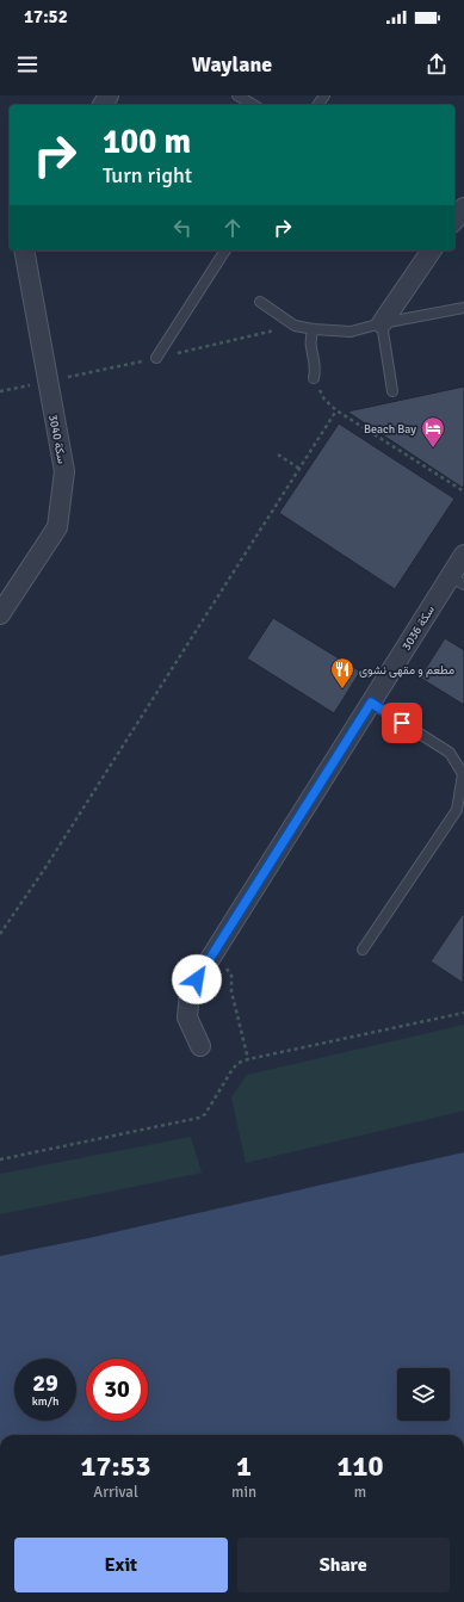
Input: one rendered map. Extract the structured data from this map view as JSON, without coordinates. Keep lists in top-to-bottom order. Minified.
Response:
{"streets":{"street":["سكة 3040","سكة 3036"]},"places":{"hotel":["Beach Bay"],"restaurant":["مطعم و مقهى نشوى"]},"page":{"status":"17:52","header":"Waylane","turn":["100 m","Turn right"],"speed":"29 km/h","limit":"30","eta":["17:53","Arrival","1","min","110","m"],"buttons":["Exit","Share"]}}
